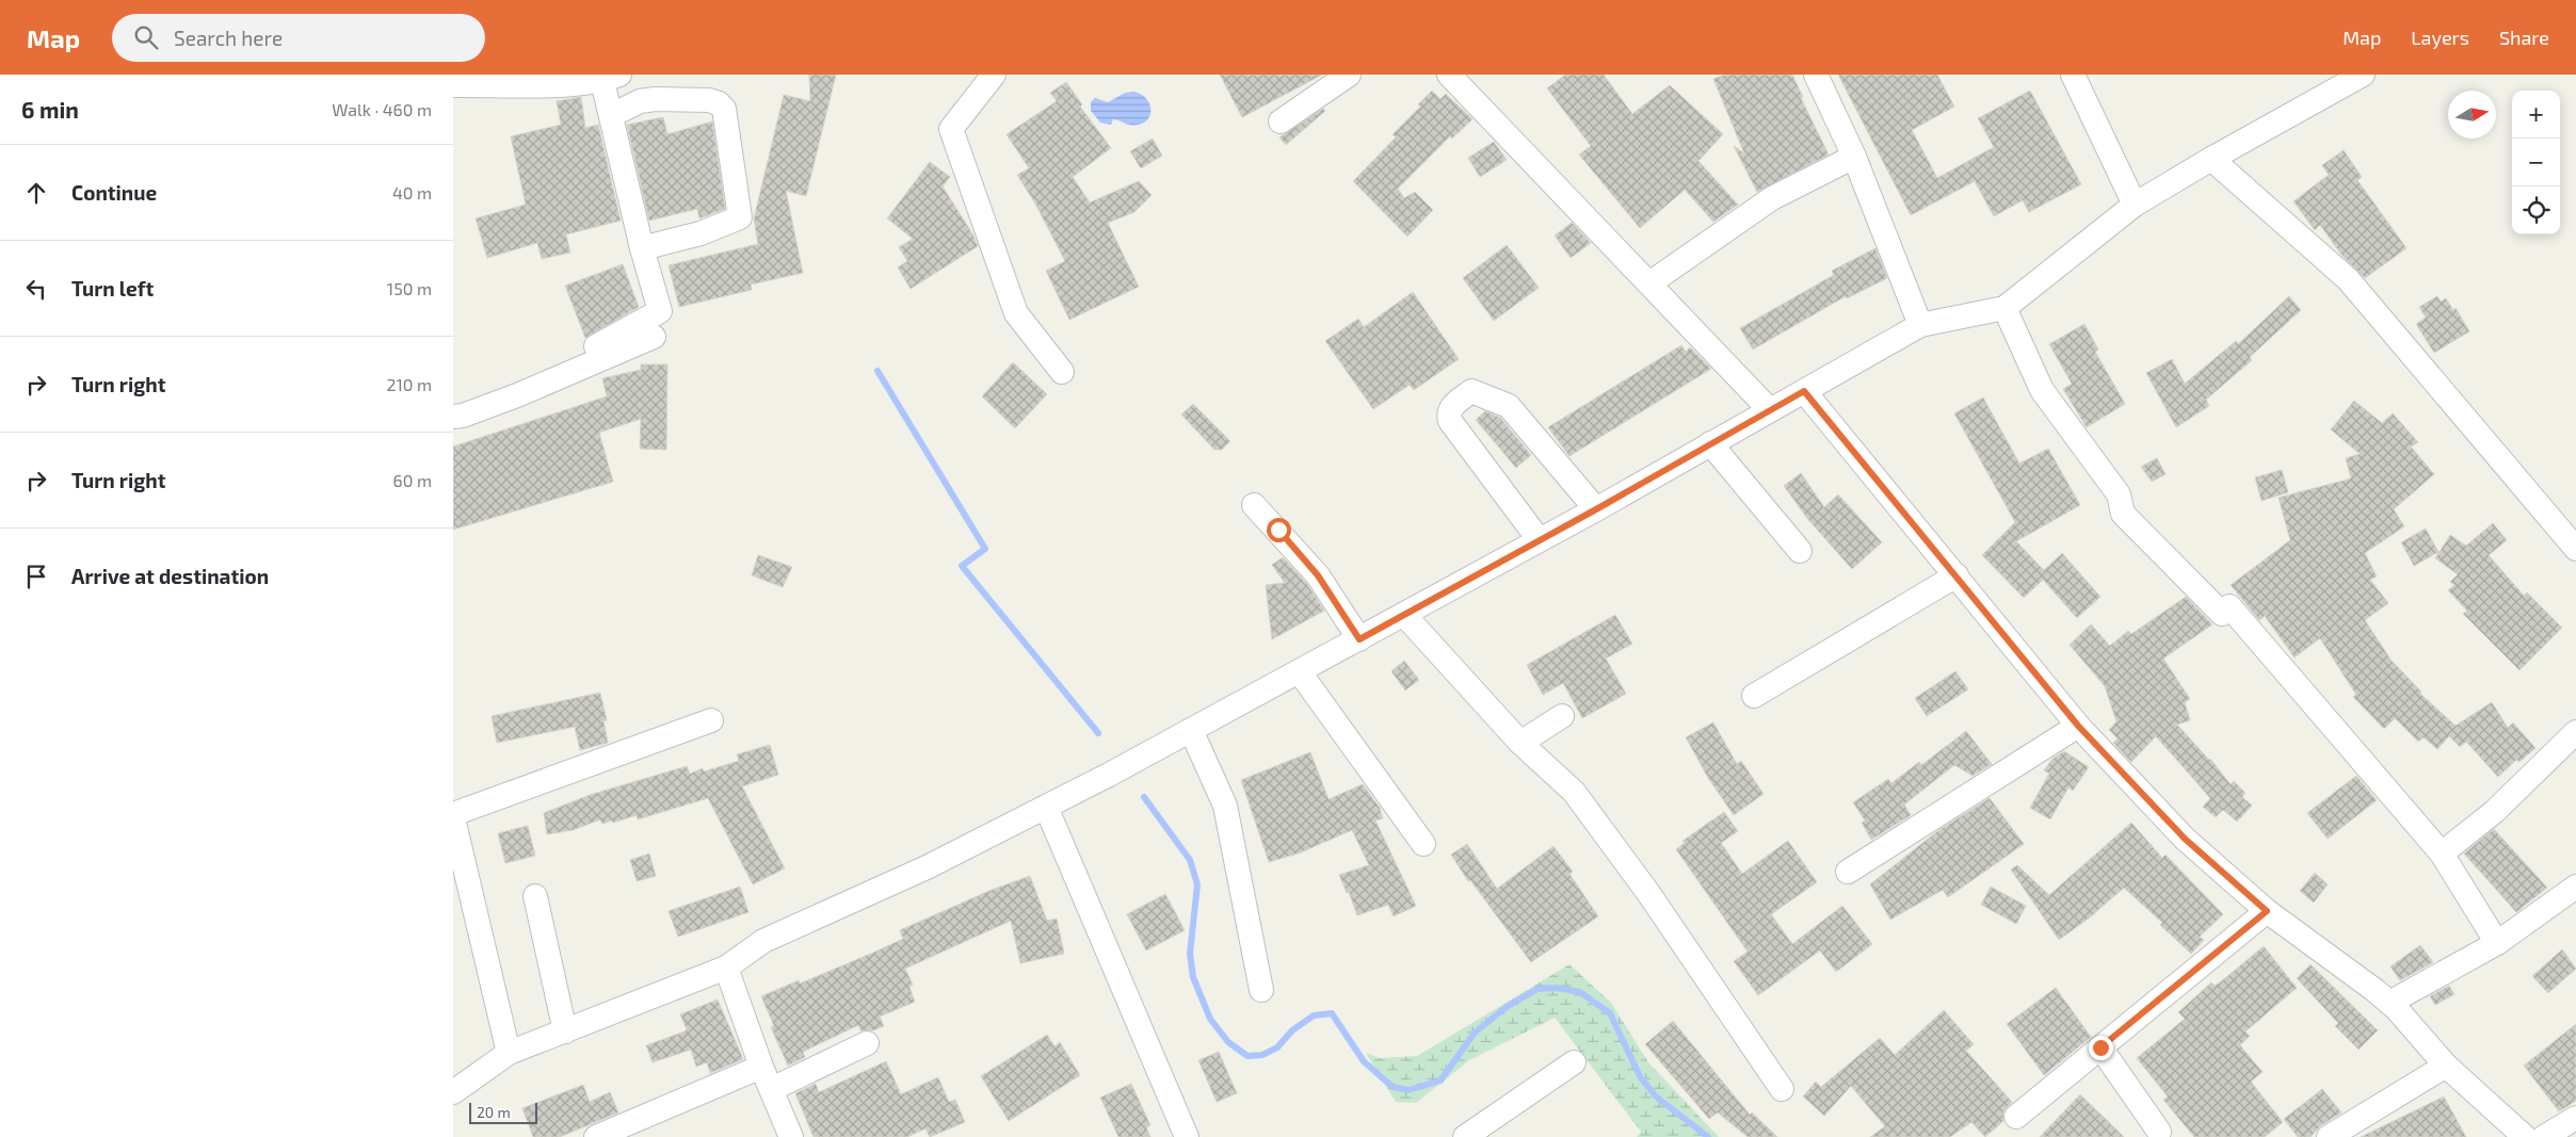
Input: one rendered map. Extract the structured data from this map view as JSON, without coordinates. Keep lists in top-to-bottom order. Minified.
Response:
{"scale_bar":"20 m","north":"right","page":{"header":"Map","search":"Search here","nav":["Map","Layers","Share"],"heading":["6 min","Walk · 460 m"],"map_buttons":["+","−"],"list":[["Continue","40 m"],["Turn left","150 m"],["Turn right","210 m"],["Turn right","60 m"],"Arrive at destination"],"scale":"20 m"}}
